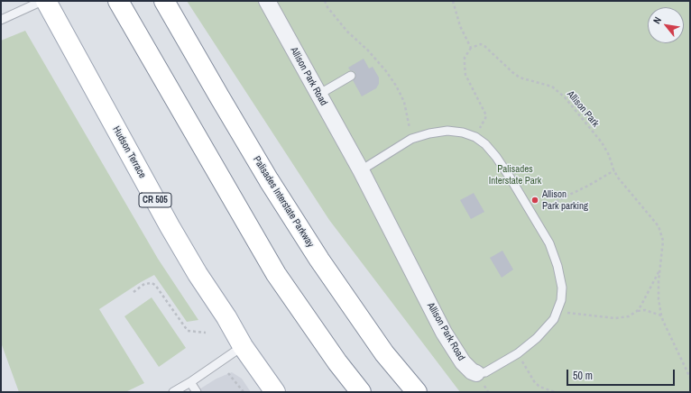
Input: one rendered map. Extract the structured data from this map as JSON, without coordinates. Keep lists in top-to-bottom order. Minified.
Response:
{"streets":{"main road":["Hudson Terrace","CR 505","Palisades Interstate Parkway"],"street":["Allison Park Road"],"path":["Allison Park"]},"parks":["Palisades Interstate Park"],"places":["Allison Park parking"],"scale_bar":"50 m","north":"top left"}
